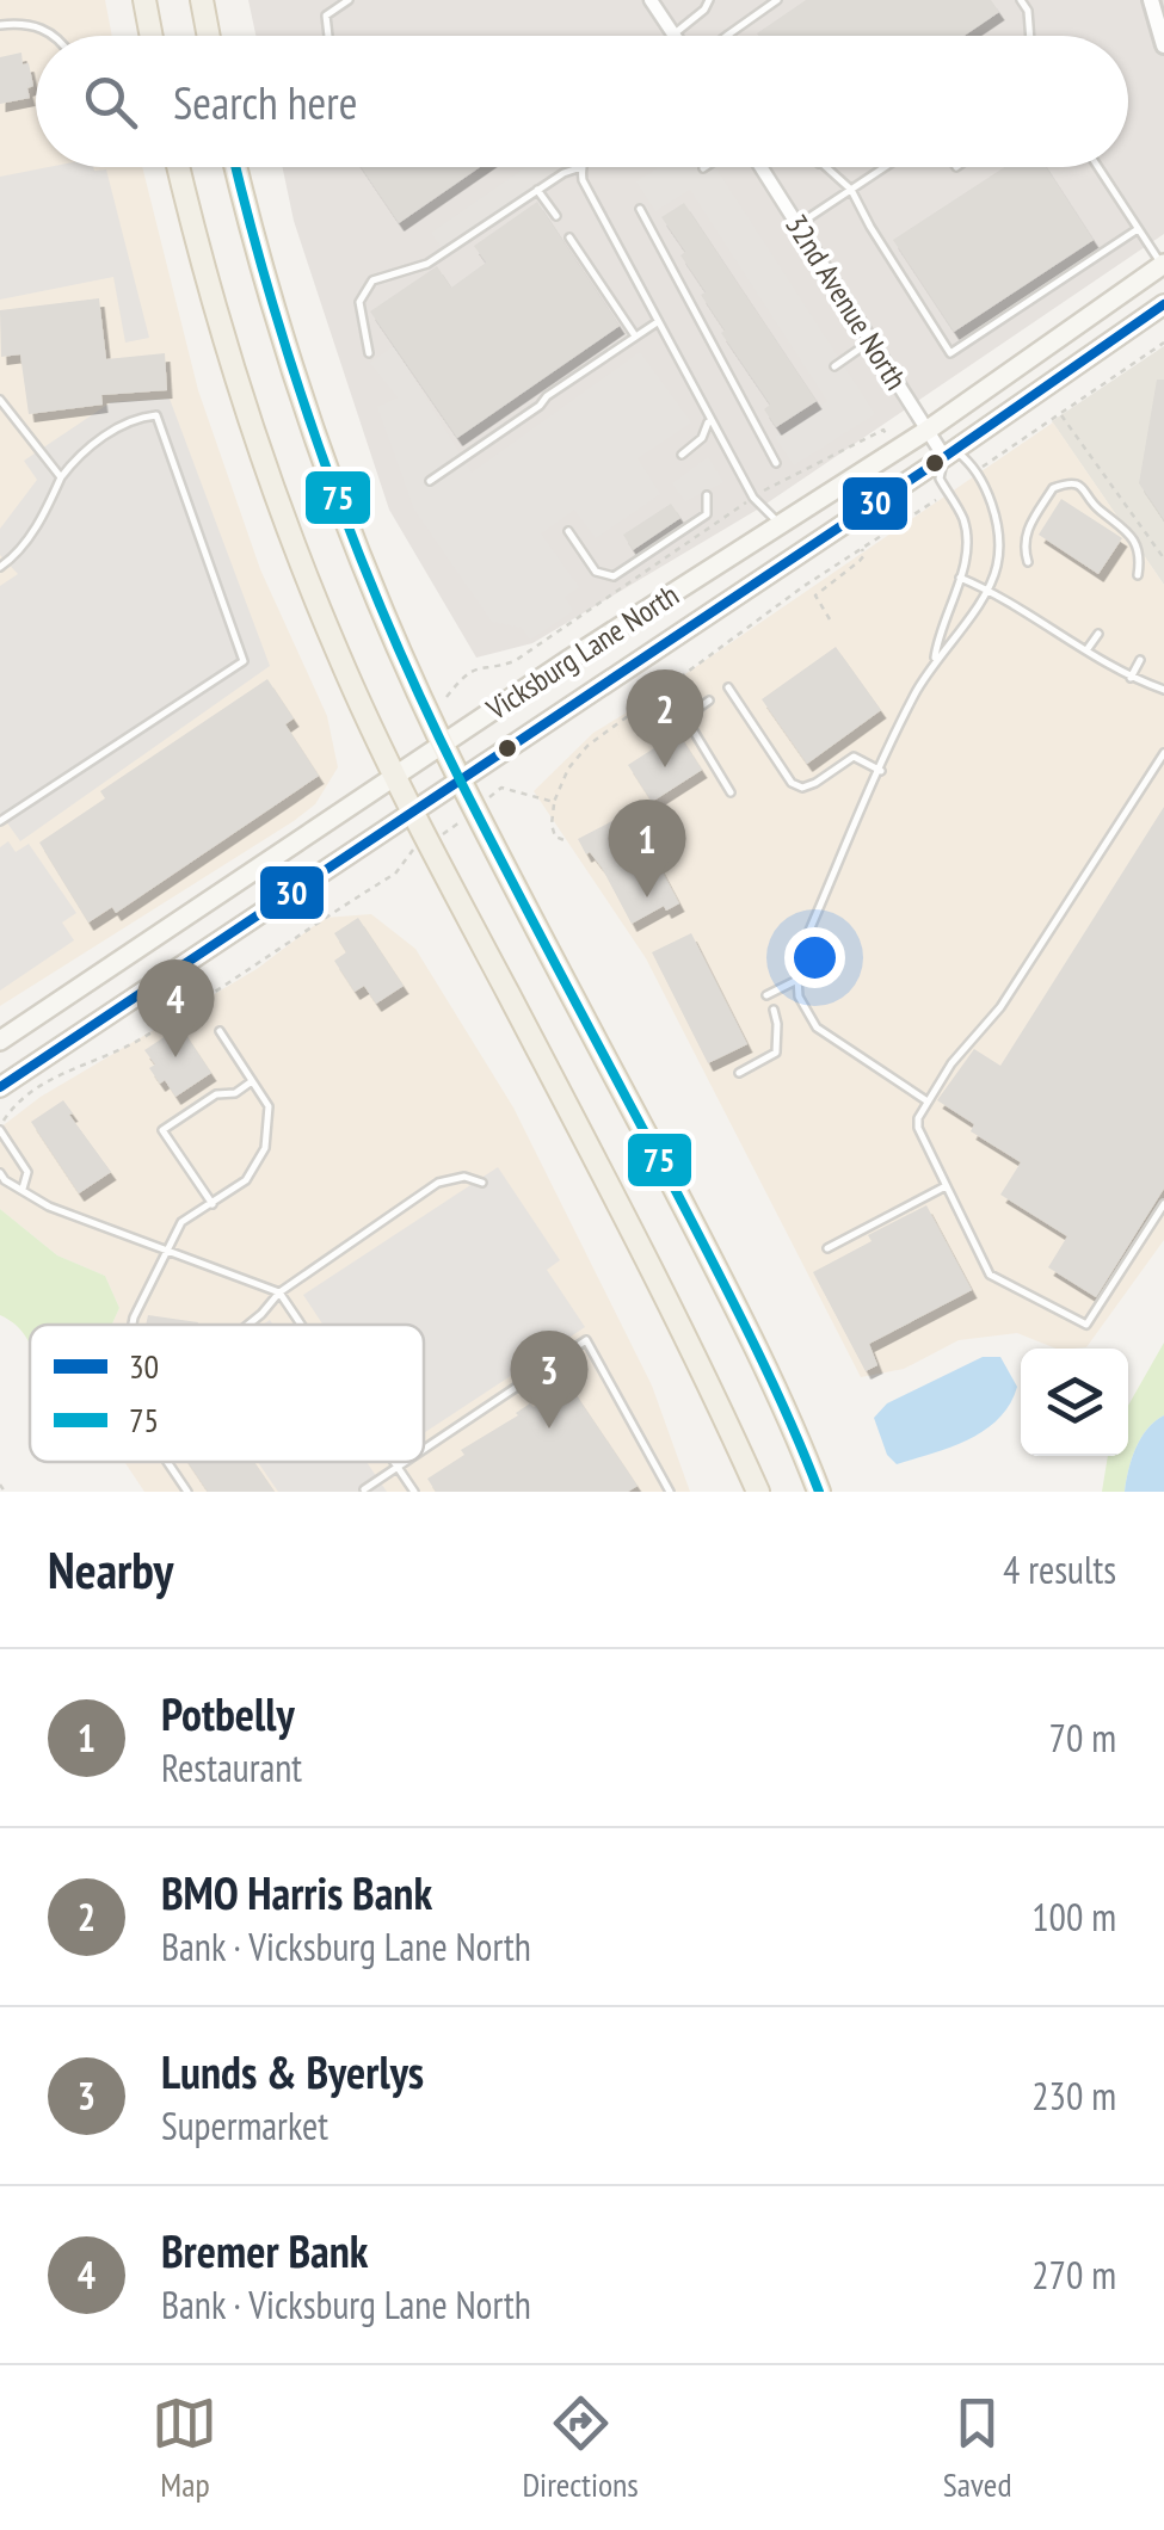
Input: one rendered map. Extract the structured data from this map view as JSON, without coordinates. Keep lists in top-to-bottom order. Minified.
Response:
{"streets":{"main road":["Vicksburg Lane North"],"street":["32nd Avenue North"]},"crossings":[["32nd Avenue North","Vicksburg Lane North"]],"lines":["transit line 75","transit line 30"],"legend":["30","75"],"page":{"search":"Search here","pins":["2","1","4","3"],"heading":["Nearby","4 results"],"list":[{"mark":"1","name":"Potbelly","note":"Restaurant","value":"70 m"},{"mark":"2","name":"BMO Harris Bank","note":"Bank · Vicksburg Lane North","value":"100 m"},{"mark":"3","name":"Lunds & Byerlys","note":"Supermarket","value":"230 m"},{"mark":"4","name":"Bremer Bank","note":"Bank · Vicksburg Lane North","value":"270 m"}],"nav":["Map","Directions","Saved"]}}
